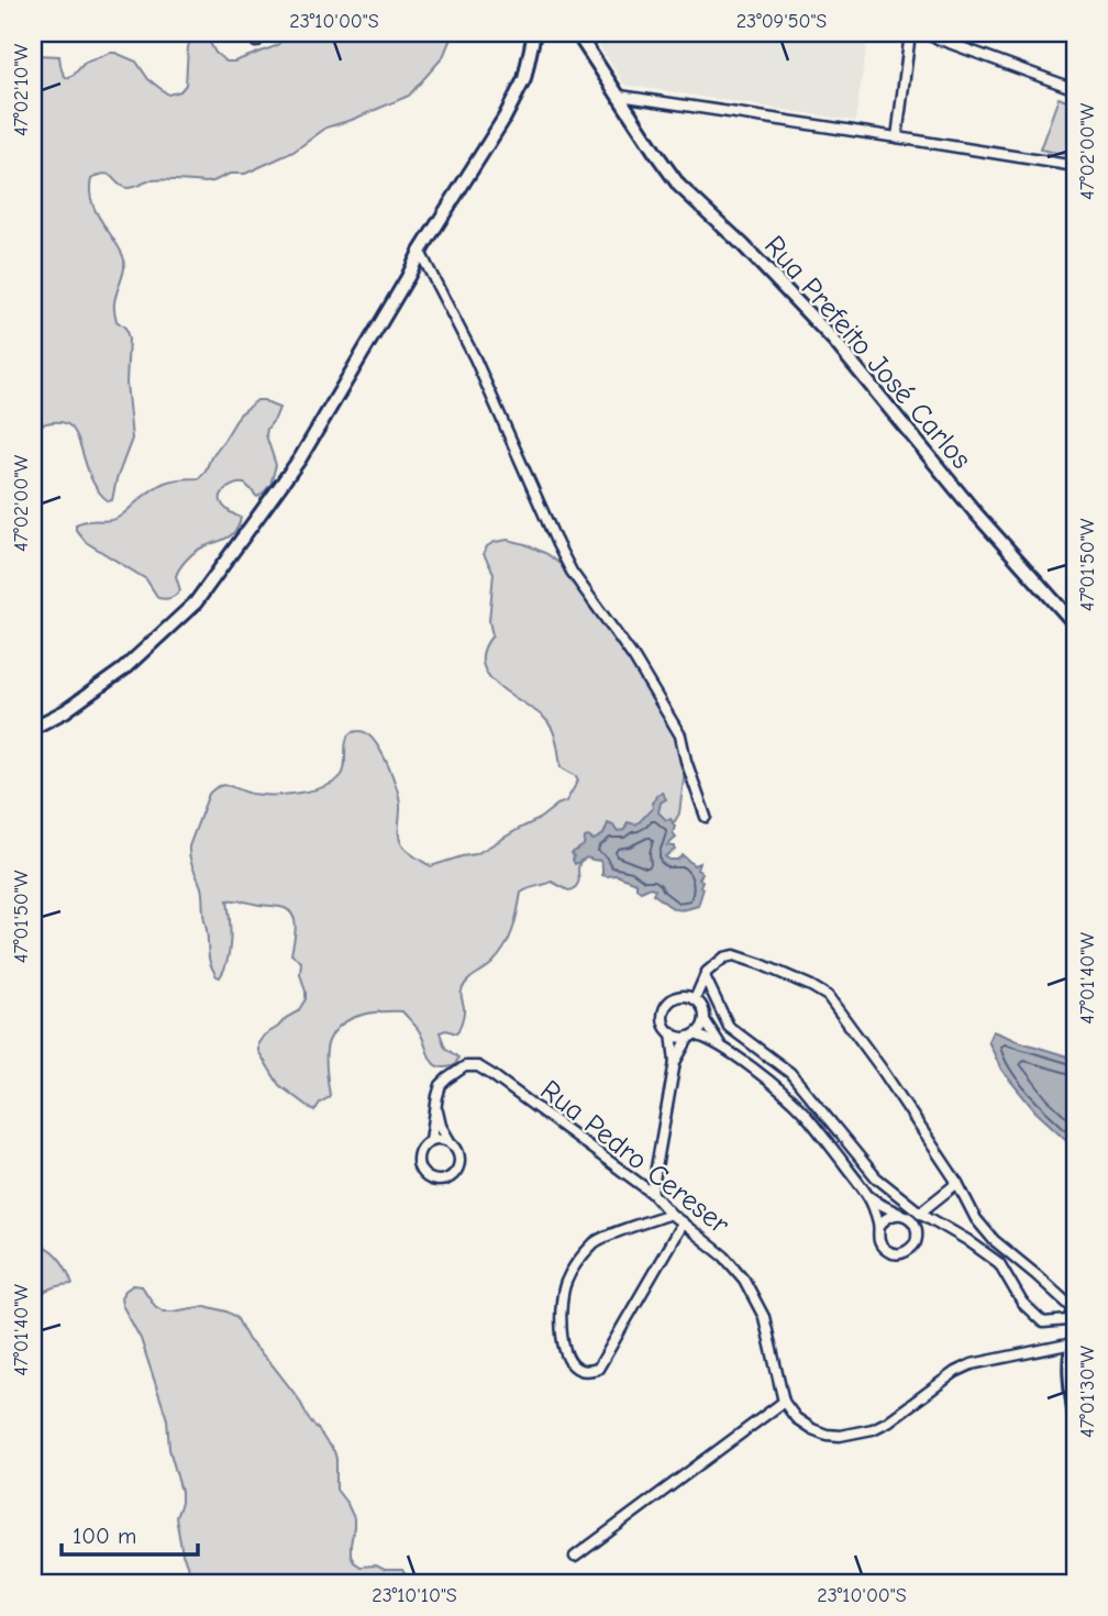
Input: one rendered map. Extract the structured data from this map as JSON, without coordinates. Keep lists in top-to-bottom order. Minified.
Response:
{"streets":{"street":["Rua Prefeito José Carlos","Rua Pedro Cereser"]},"scale_bar":"100 m","coordinates":["23°10'00\"S","23°09'50\"S","47°02'10\"W","47°02'00\"W","47°01'50\"W","47°01'40\"W","47°01'30\"W","23°10'10\"S"]}
